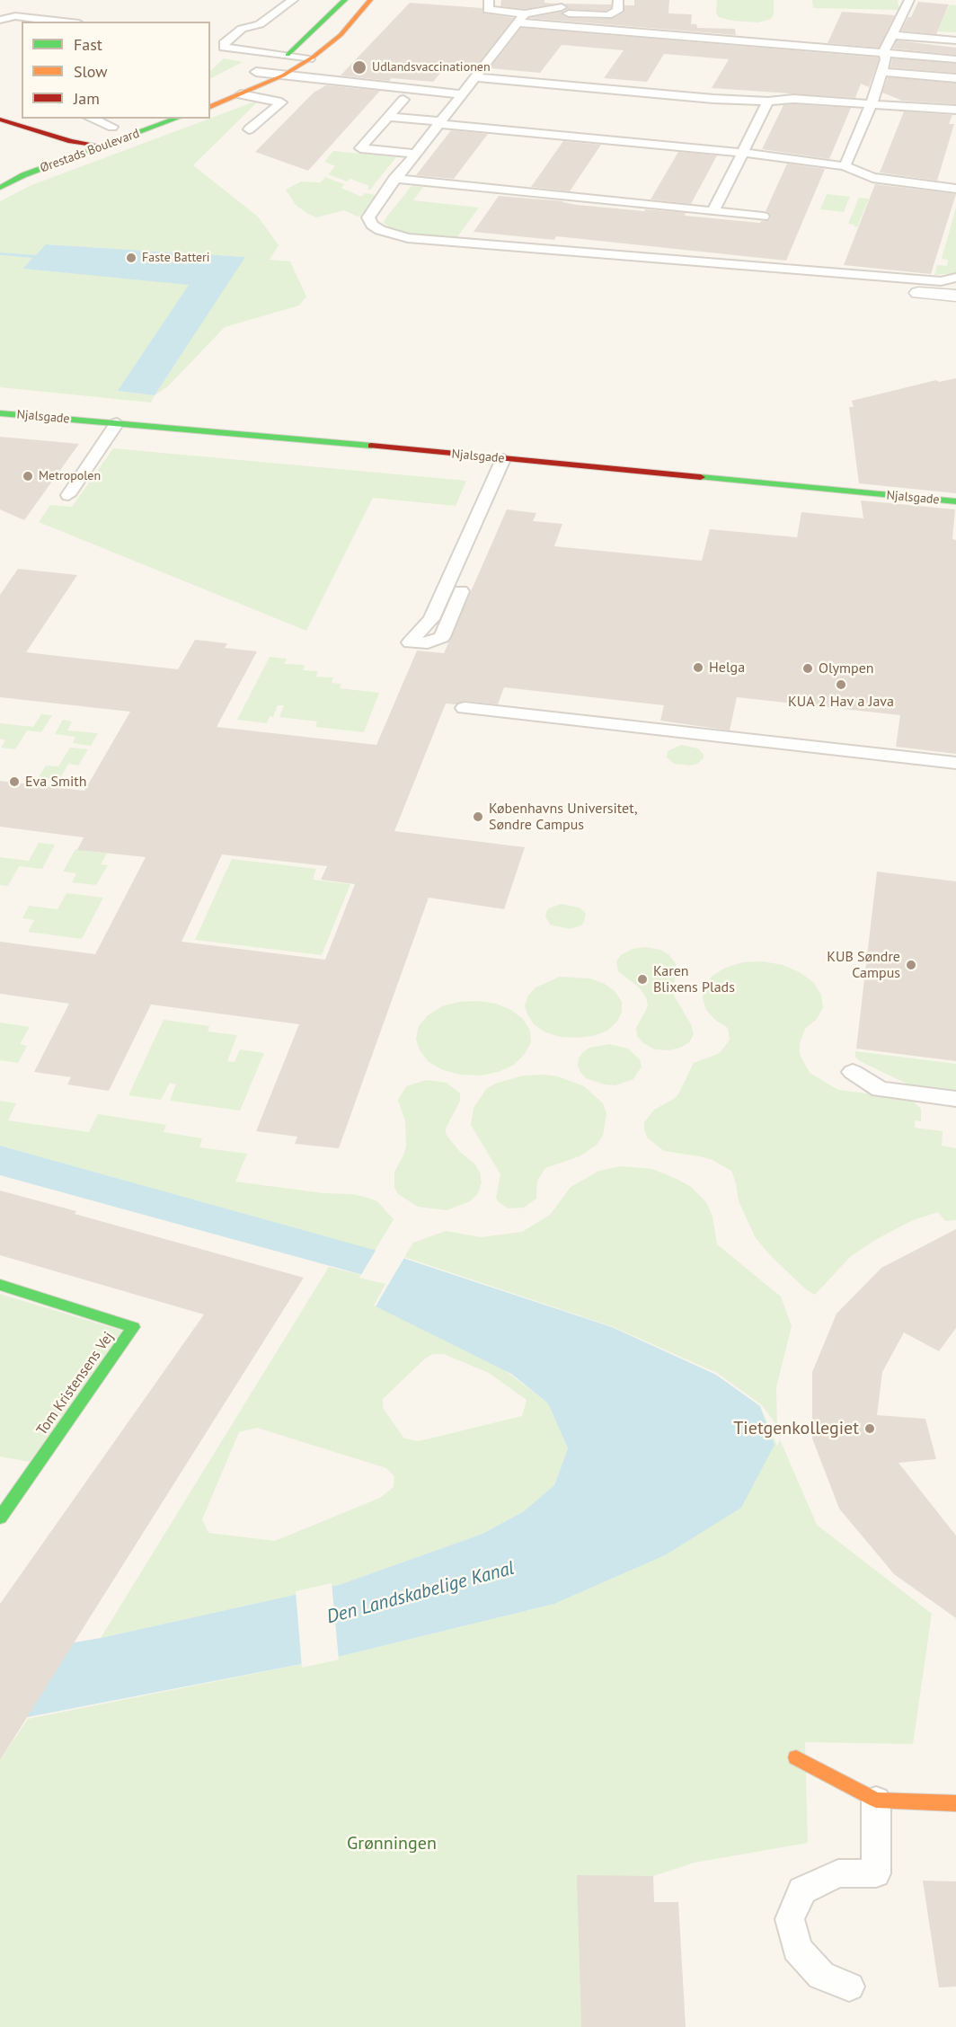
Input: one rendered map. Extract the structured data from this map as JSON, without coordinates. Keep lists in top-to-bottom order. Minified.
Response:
{"streets":{"street":["Ørestads Boulevard","Njalsgade","Tom Kristensens Vej"]},"water":["Den Landskabelige Kanal"],"parks":["Grønningen"],"places":["Udlandsvaccinationen","Faste Batteri","Metropolen","Helga","Olympen","KUA 2 Hav a Java","Eva Smith","Københavns Universitet, Søndre Campus","KUB Søndre Campus","Karen Blixens Plads","Tietgenkollegiet"],"legend":["Fast","Slow","Jam"]}
